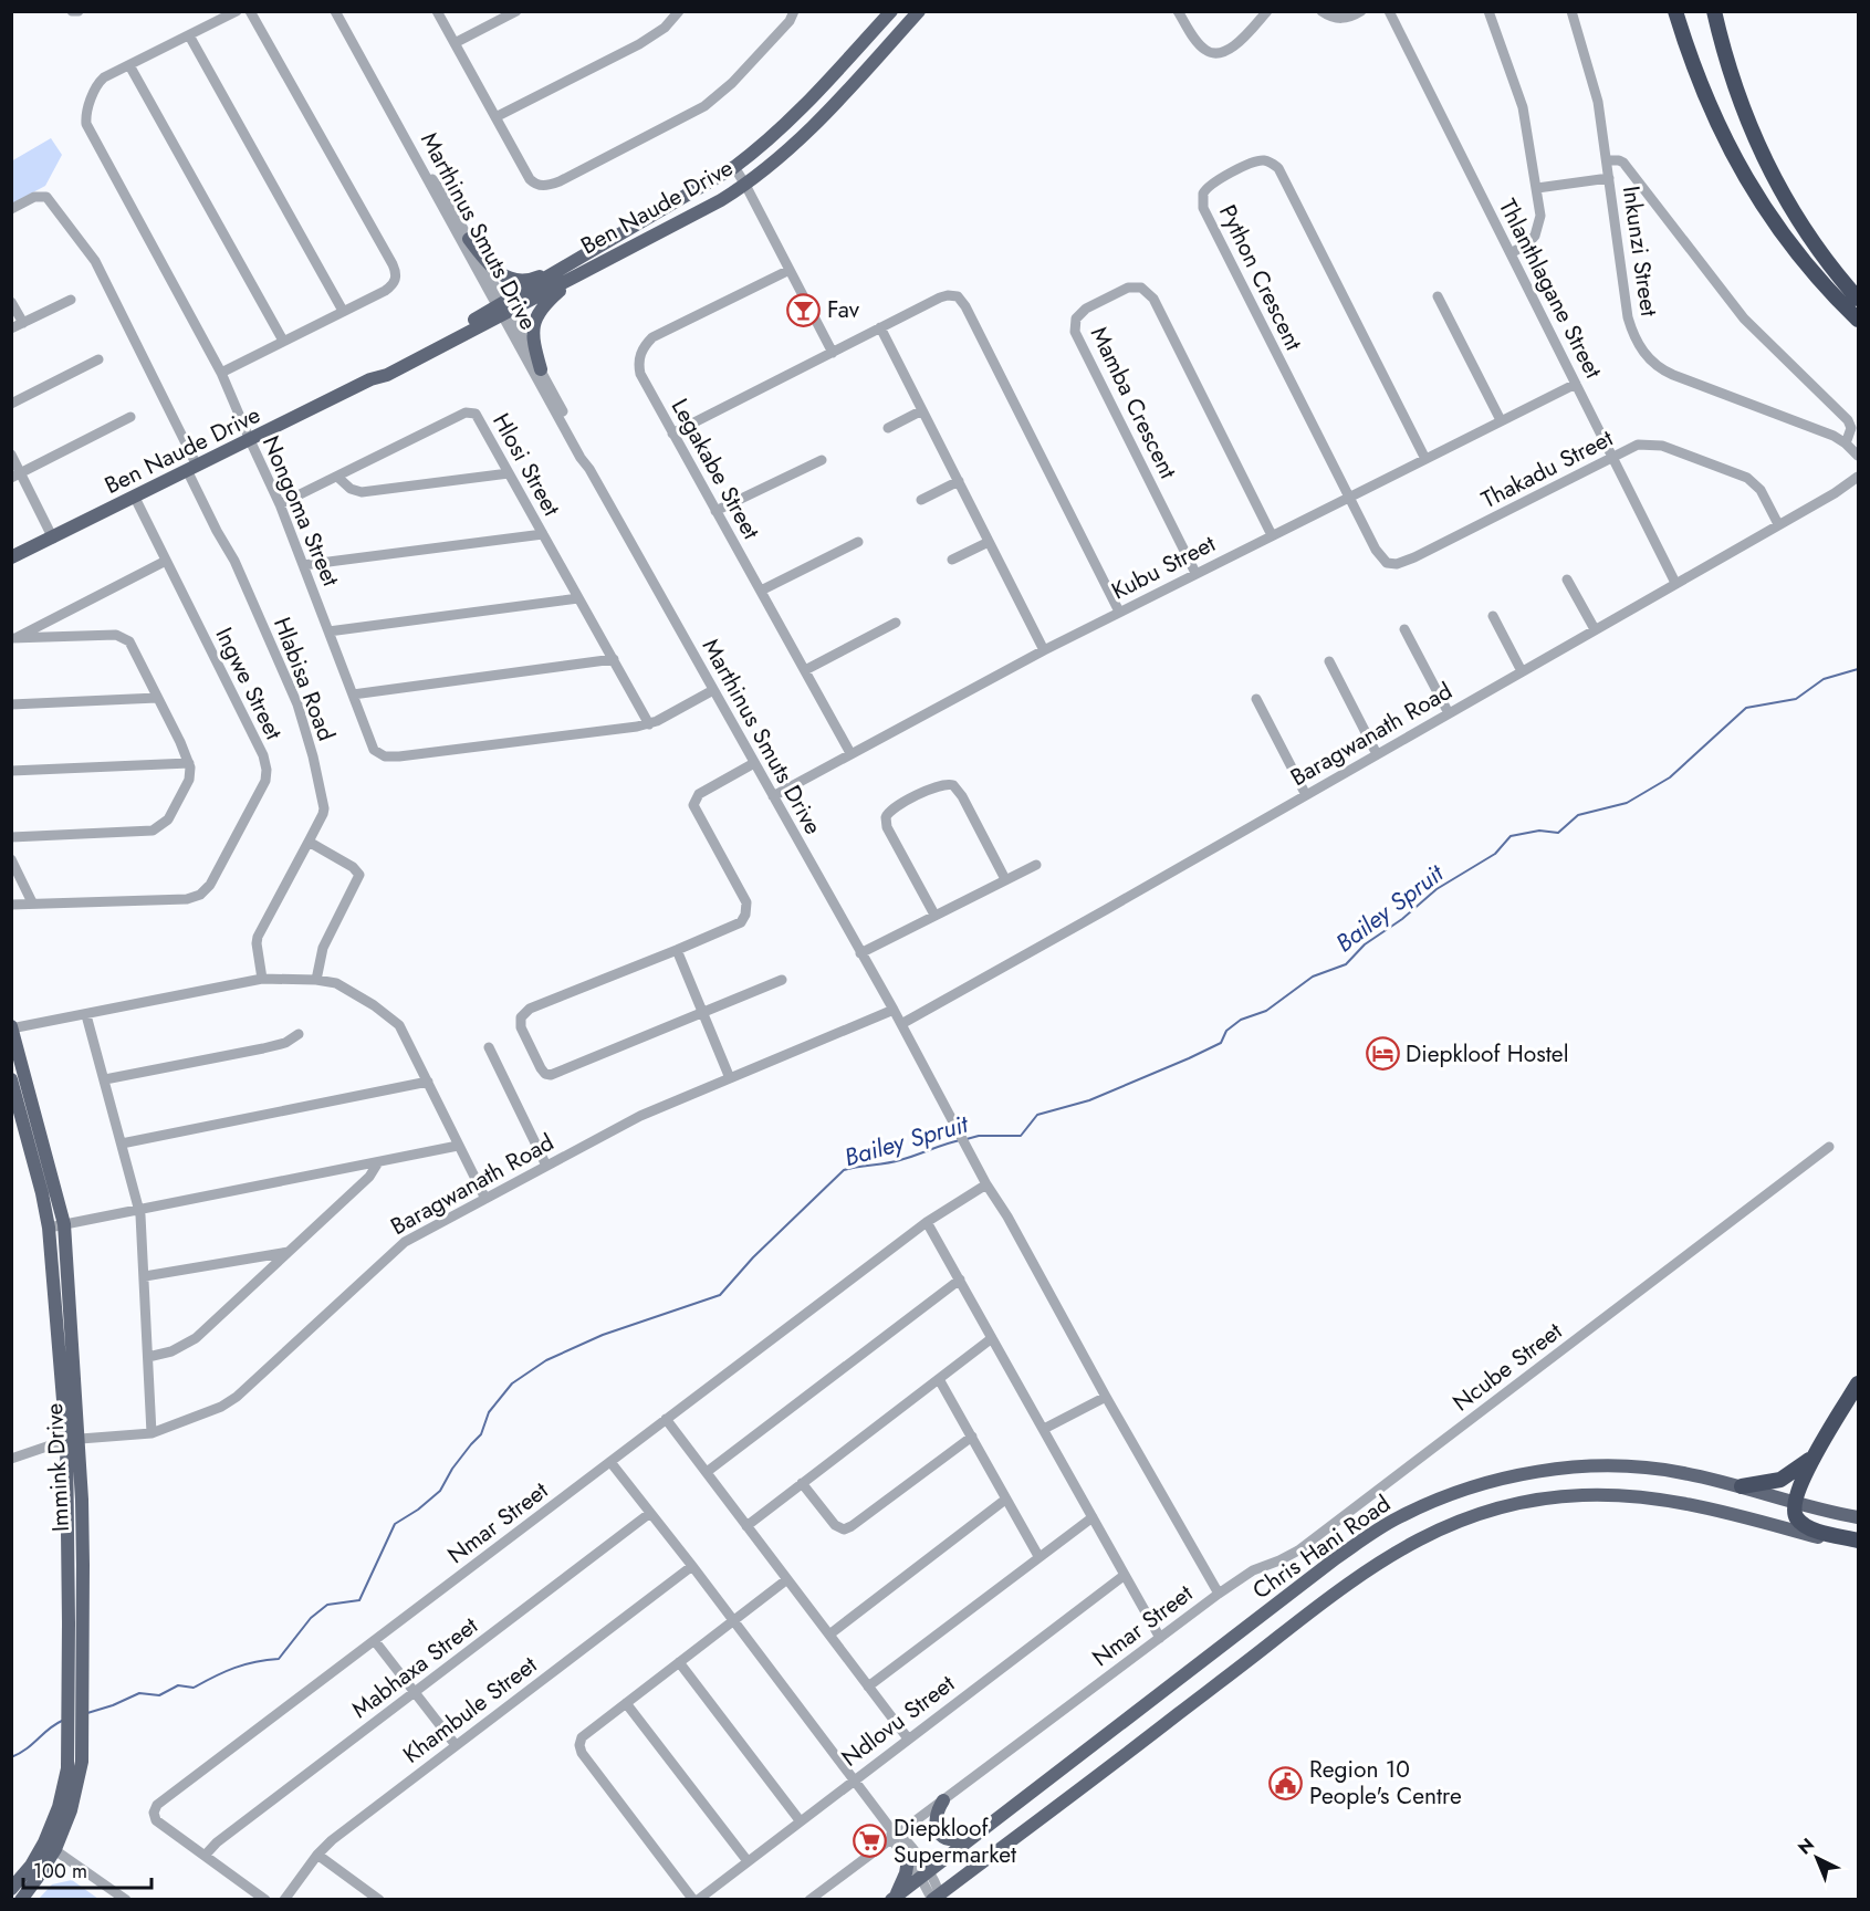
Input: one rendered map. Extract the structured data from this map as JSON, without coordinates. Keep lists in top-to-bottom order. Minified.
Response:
{"streets":{"main road":["Ben Naude Drive","Immink Drive","Chris Hani Road"],"street":["Marthinus Smuts Drive","Inkunzi Street","Python Crescent","Thlanthlagane Street","Mamba Crescent","Hlosi Street","Legakabe Street","Thakadu Street","Nongoma Street","Kubu Street","Hlabisa Road","Ingwe Street","Baragwanath Road","Ncube Street","Nmar Street","Mabhaxa Street","Khambule Street","Ndlovu Street"]},"crossings":[["Ben Naude Drive","Marthinus Smuts Drive"],["Ben Naude Drive","Nongoma Street"],["Ben Naude Drive","Hlabisa Road"],["Ben Naude Drive","Ingwe Street"],["Marthinus Smuts Drive","Nongoma Street"],["Marthinus Smuts Drive","Kubu Street"],["Marthinus Smuts Drive","Baragwanath Road"],["Marthinus Smuts Drive","Nmar Street"],["Python Crescent","Thakadu Street"],["Python Crescent","Kubu Street"],["Thlanthlagane Street","Thakadu Street"],["Thlanthlagane Street","Kubu Street"],["Thlanthlagane Street","Baragwanath Road"],["Mamba Crescent","Kubu Street"],["Hlosi Street","Nongoma Street"],["Legakabe Street","Kubu Street"],["Thakadu Street","Kubu Street"],["Thakadu Street","Baragwanath Road"],["Baragwanath Road","Immink Drive"],["Baragwanath Road","Nmar Street"],["Ncube Street","Nmar Street"],["Nmar Street","Mabhaxa Street"]],"water":["Bailey Spruit"],"places":{"bar":["Fav"],"hotel":["Diepkloof Hostel"],"public building":["Region 10 People's Centre"],"supermarket":["Diepkloof Supermarket"]},"scale_bar":"100 m","north":"top left"}
